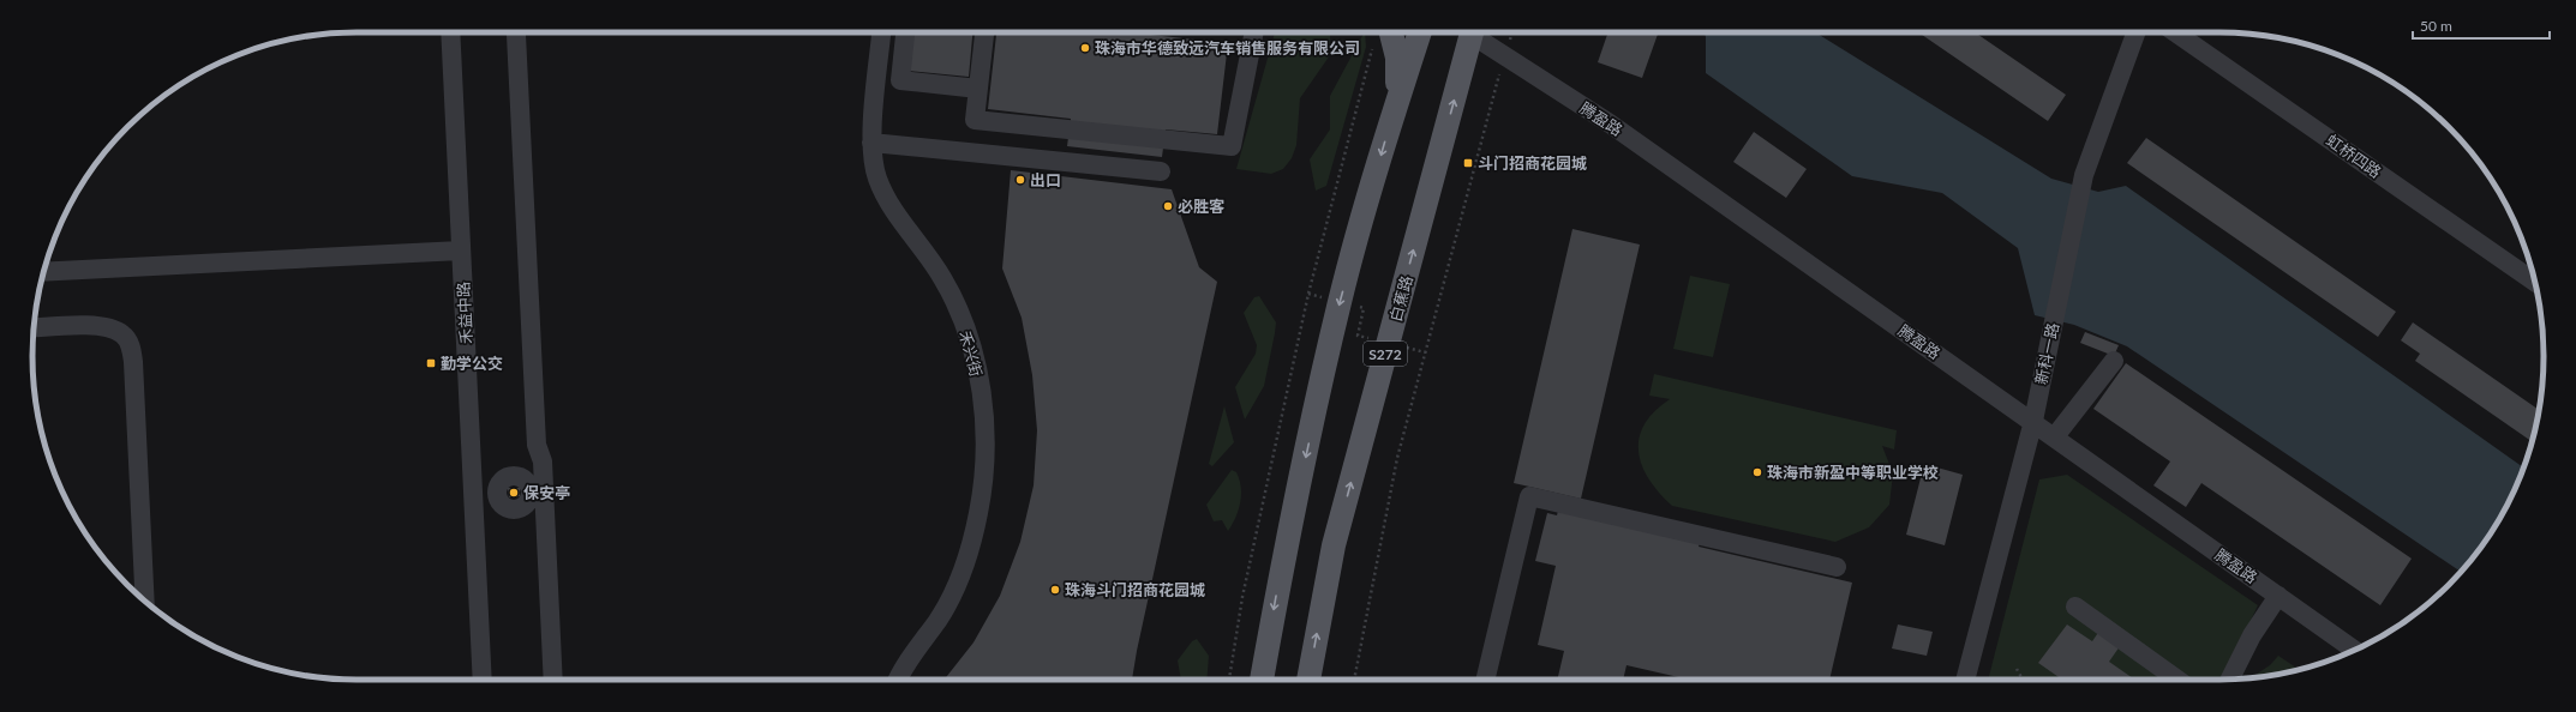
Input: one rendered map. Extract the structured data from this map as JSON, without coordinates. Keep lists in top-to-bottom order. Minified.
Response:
{"streets":{"main road":["白蕉路","S272"],"street":["腾盈路","虹桥四路","禾益中路","禾兴街","新科一路"]},"crossings":[["腾盈路","新科一路"]],"places":{"other":["珠海市华德致远汽车销售服务有限公司","出口","必胜客","珠海市新盈中等职业学校","保安亭","珠海斗门招商花园城"],"transit":["斗门招商花园城","勤学公交"]},"scale_bar":"50 m"}
